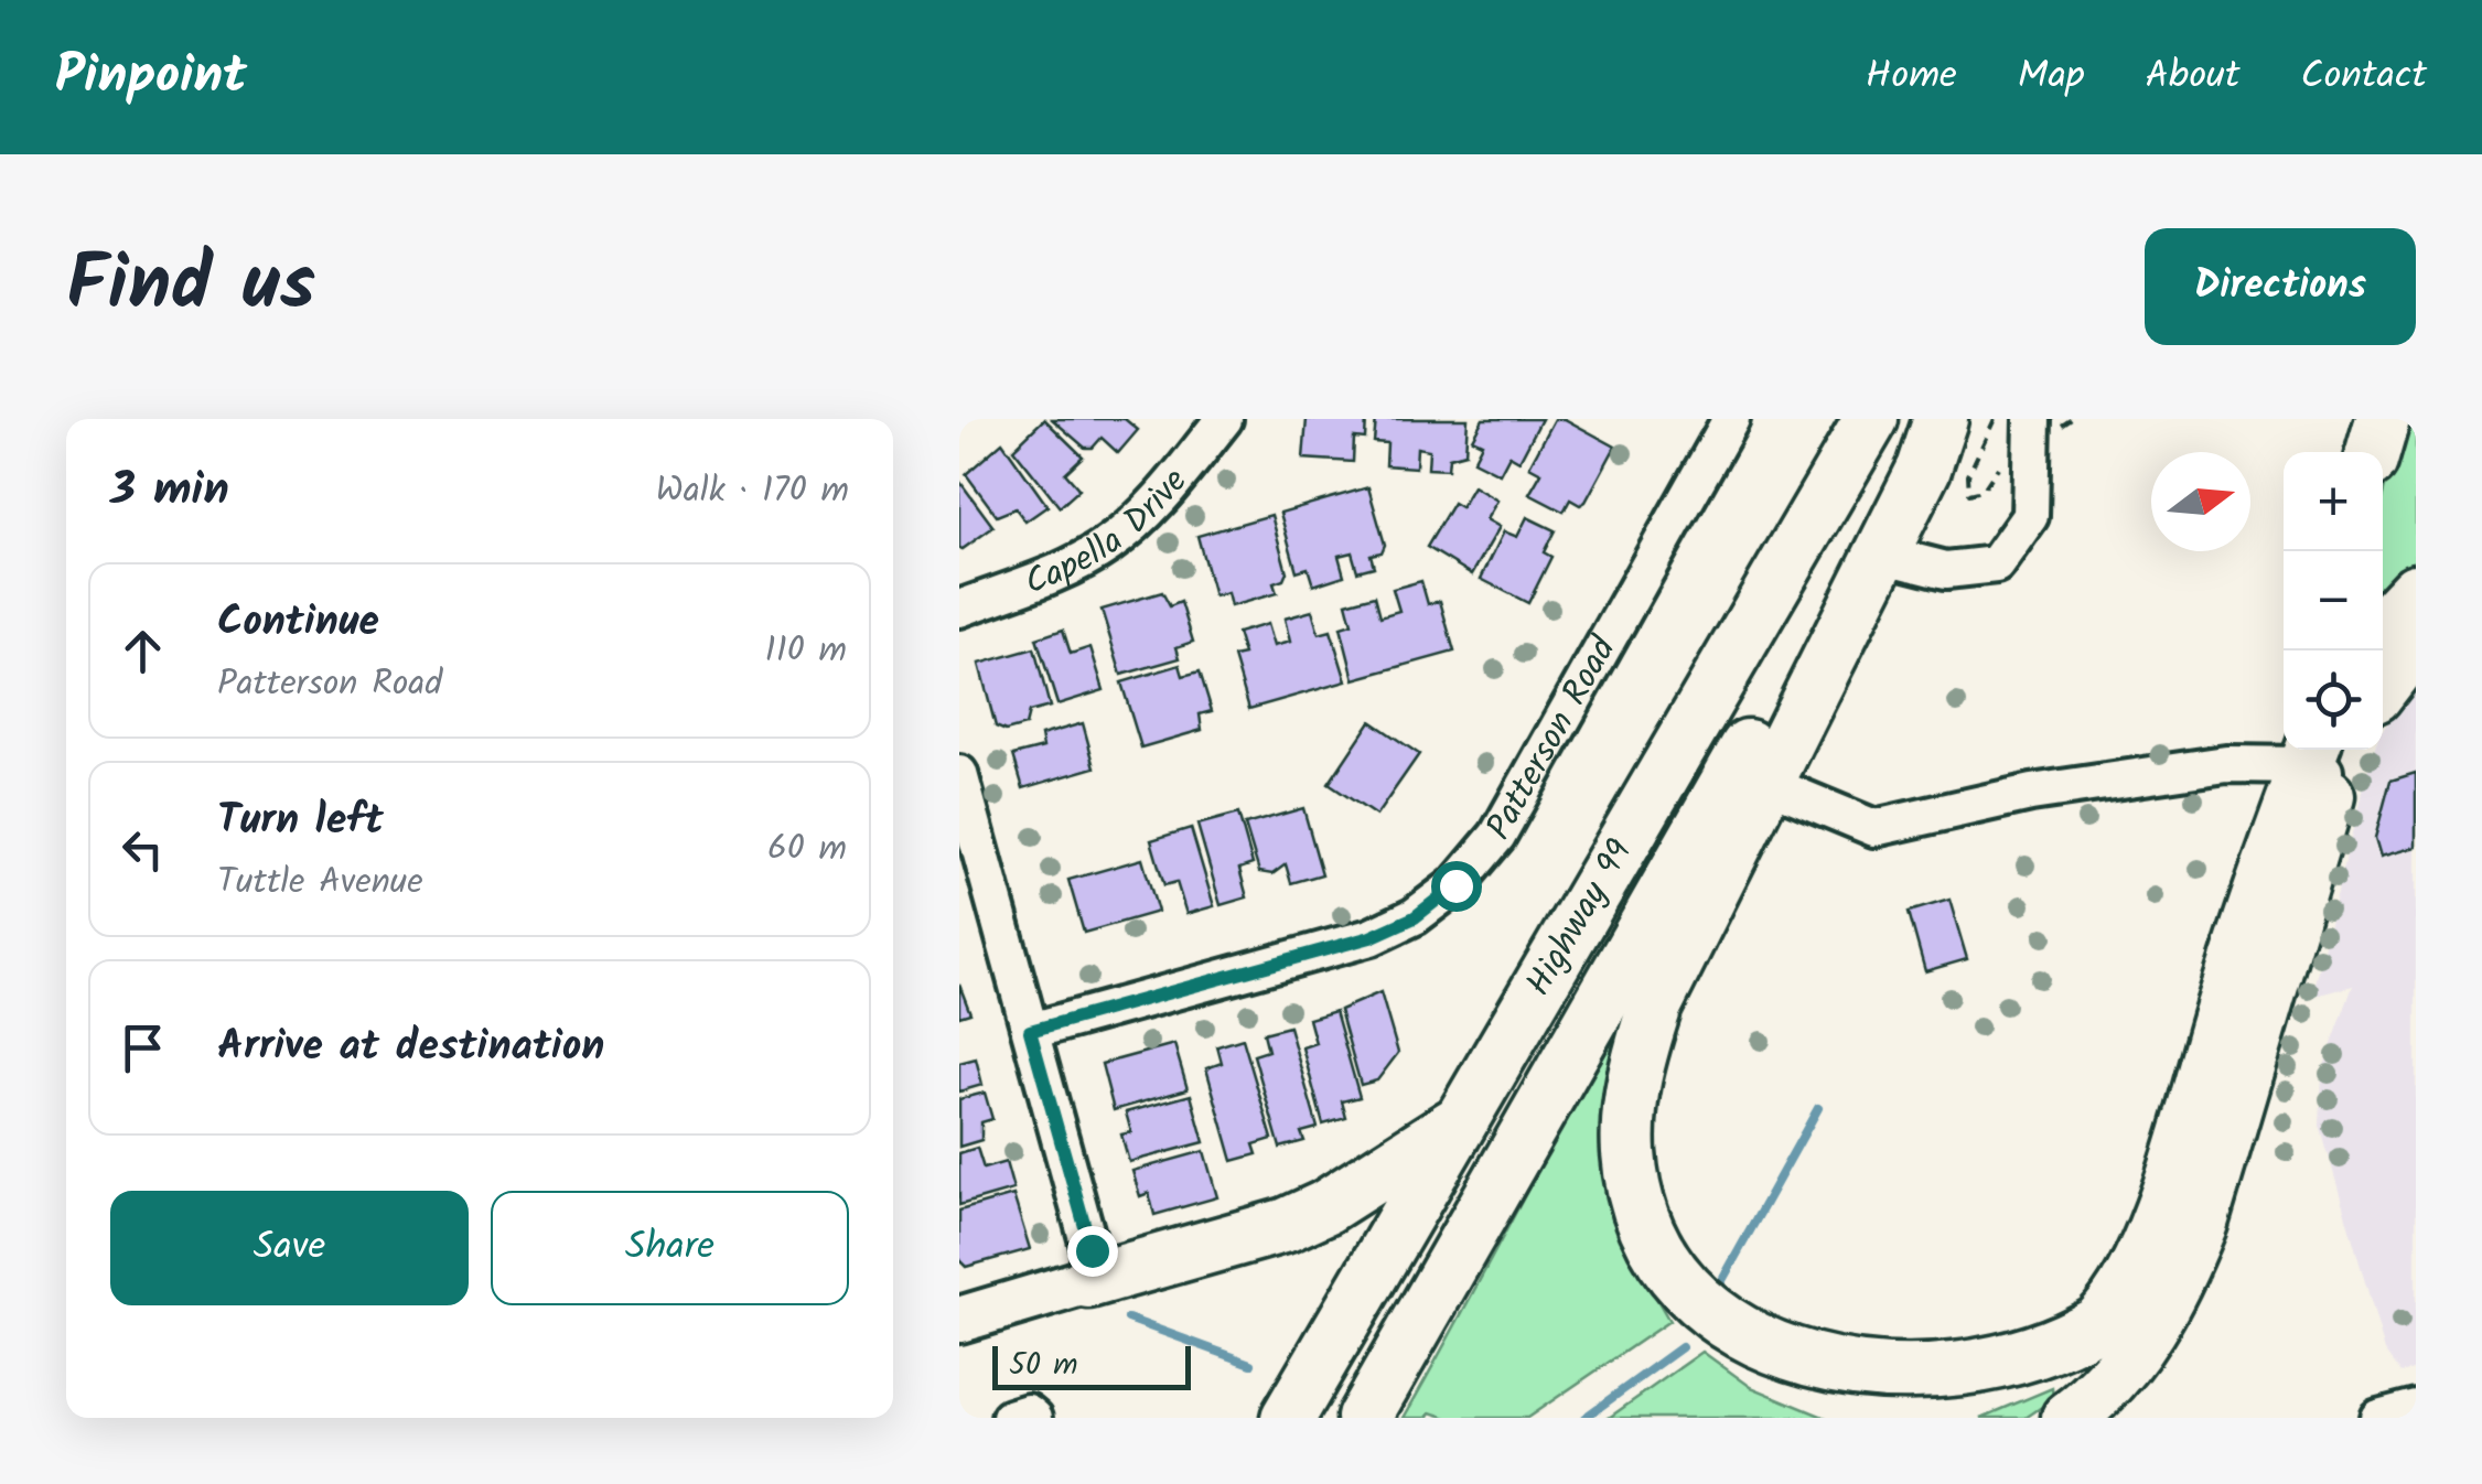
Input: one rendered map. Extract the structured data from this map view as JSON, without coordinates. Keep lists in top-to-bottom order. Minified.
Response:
{"streets":{"highway":["Highway 99"],"street":["Capella Drive","Patterson Road"]},"scale_bar":"50 m","north":"right","page":{"header":"Pinpoint","nav":["Home","Map","About","Contact"],"title":"Find us","buttons":["Directions",["Save","Share"]],"heading":["3 min","Walk · 170 m"],"map_buttons":["+","−"],"list":[["Continue","Patterson Road","110 m"],["Turn left","Tuttle Avenue","60 m"],"Arrive at destination"],"scale":"50 m"}}
